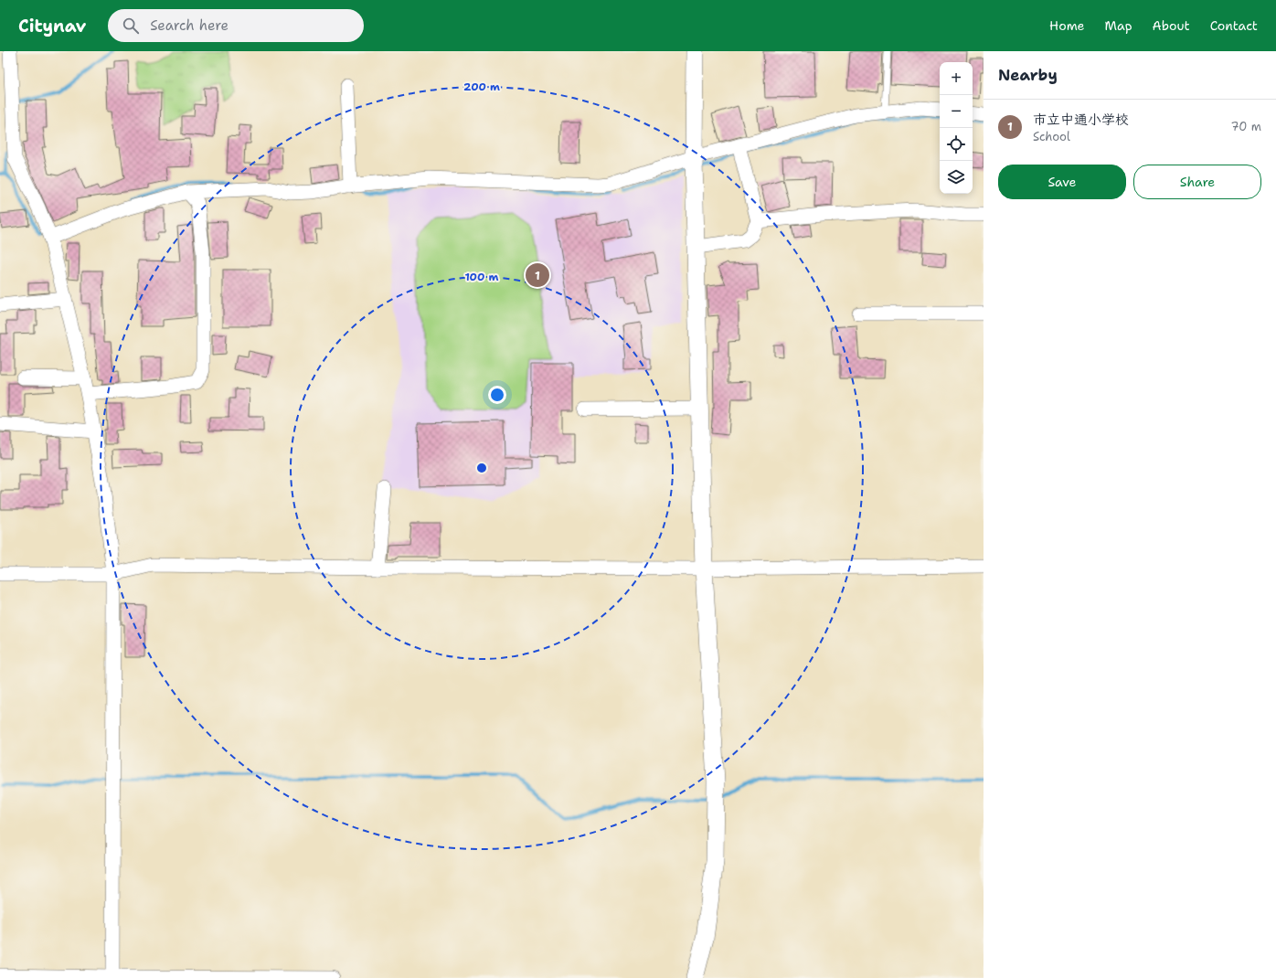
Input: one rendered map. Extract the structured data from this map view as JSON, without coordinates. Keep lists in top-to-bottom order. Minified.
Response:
{"page":{"header":"Citynav","search":"Search here","nav":["Home","Map","About","Contact"],"heading":"Nearby","map_buttons":["+","−"],"list":[{"mark":"1","name":"市立中通小学校","note":"School","value":"70 m"}],"buttons":["Save","Share"],"pins":"1"},"rings":["200 m","100 m"]}
